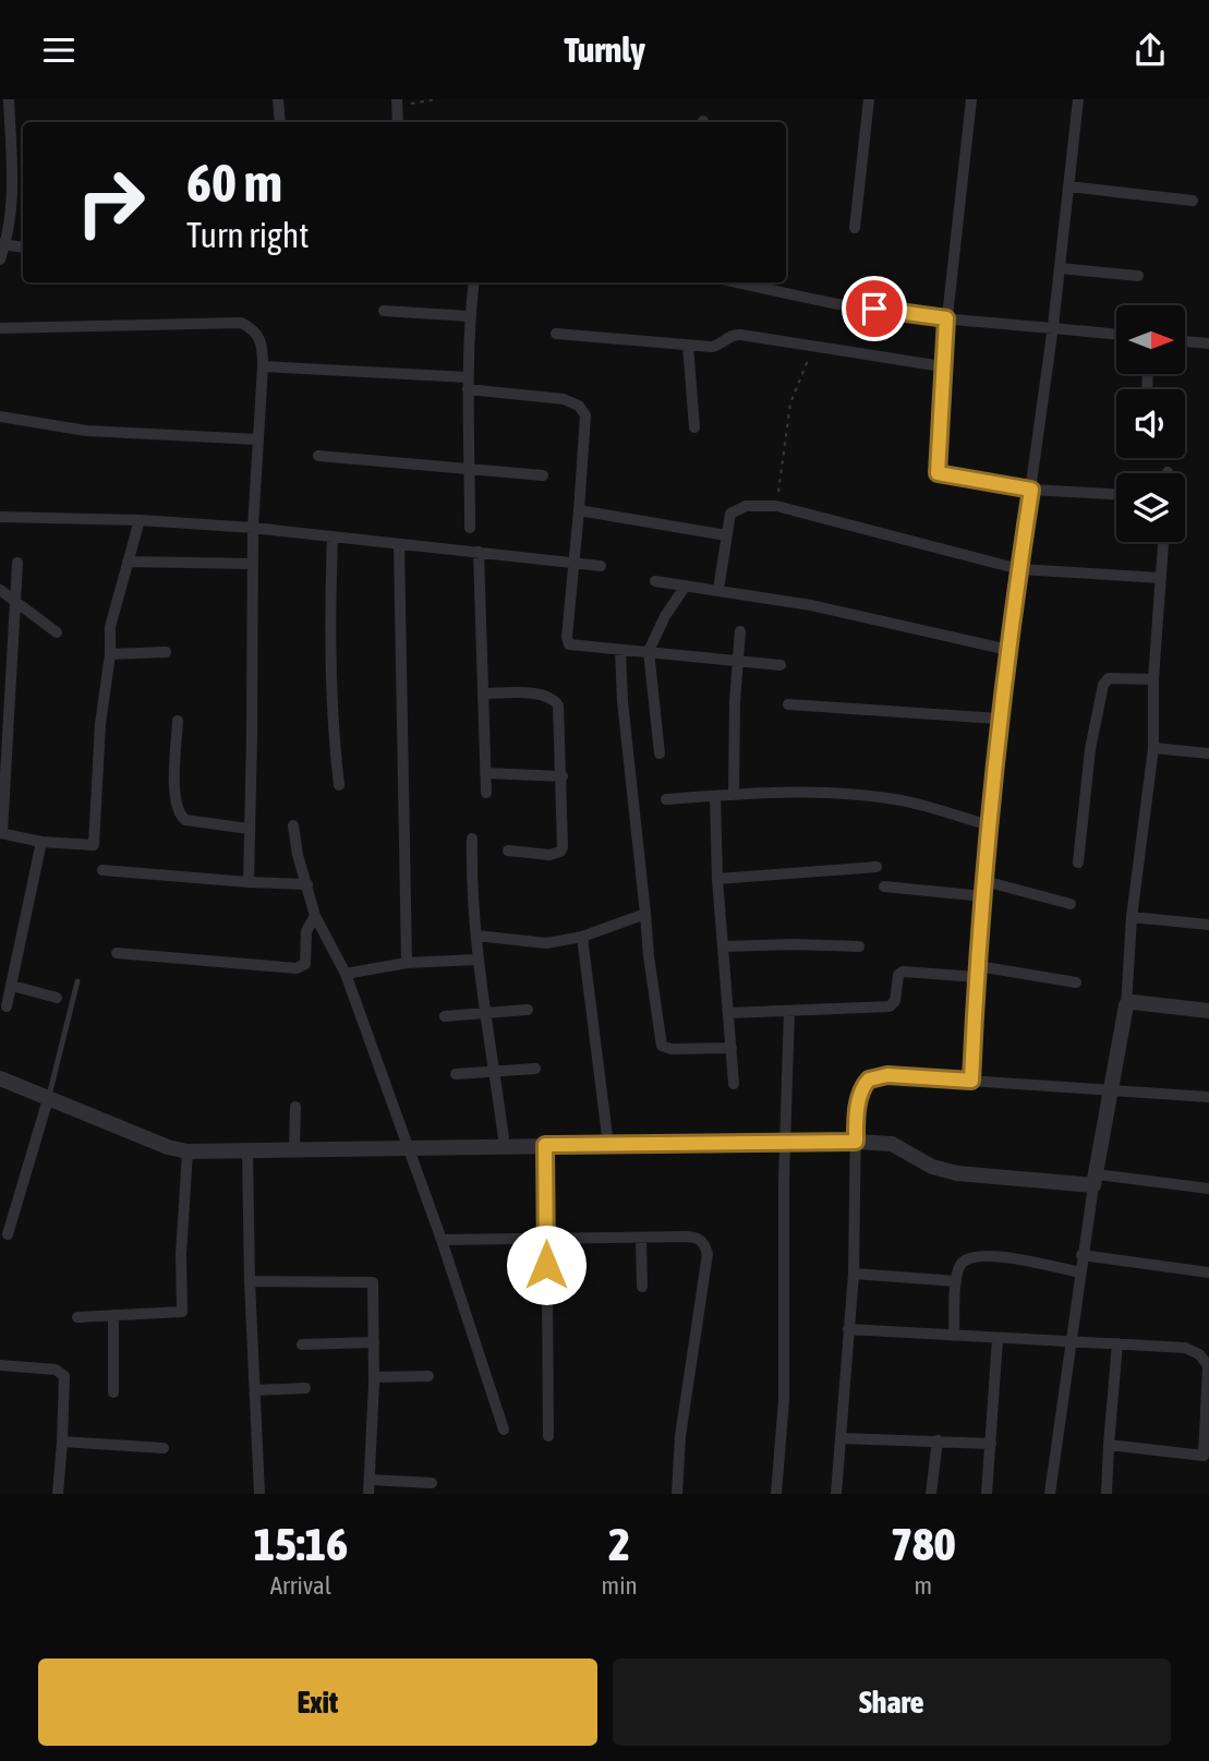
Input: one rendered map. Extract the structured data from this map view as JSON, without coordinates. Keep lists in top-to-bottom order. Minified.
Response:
{"north":"right","page":{"header":"Turnly","turn":["60 m","Turn right"],"eta":["15:16","Arrival","2","min","780","m"],"buttons":["Exit","Share"]}}
